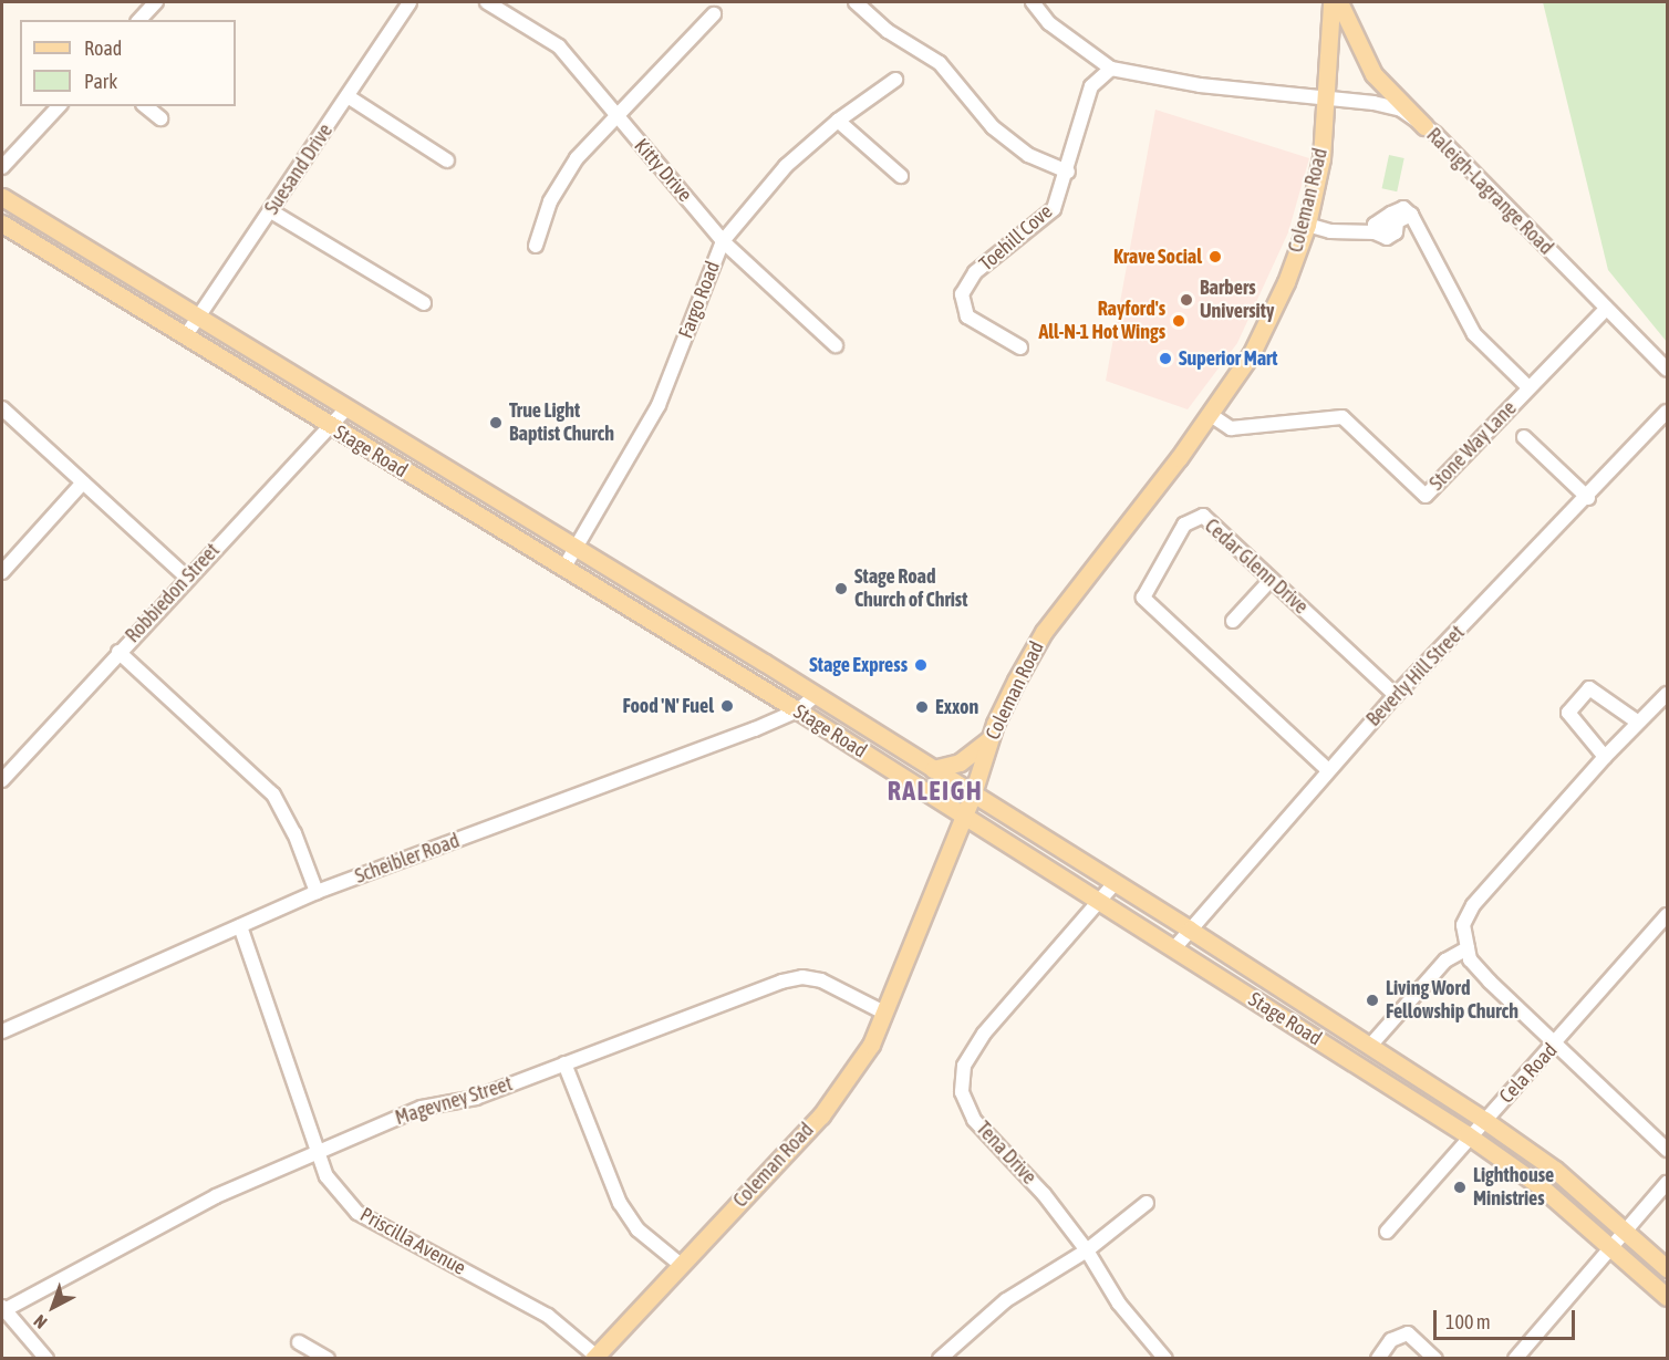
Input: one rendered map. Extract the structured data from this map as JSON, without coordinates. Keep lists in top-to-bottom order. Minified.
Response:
{"streets":{"main road":["Coleman Road","Stage Road"],"street":["Suesand Drive","Kitty Drive","Raleigh-Lagrange Road","Toehill Cove","Fargo Road","Stone Way Lane","Cedar Glenn Drive","Robbiedon Street","Beverly Hill Street","Scheibler Road","Cela Road","Magevney Street","Tena Drive","Priscilla Avenue"]},"crossings":[["Suesand Drive","Stage Road"],["Kitty Drive","Fargo Road"],["Raleigh-Lagrange Road","Coleman Road"],["Raleigh-Lagrange Road","Toehill Cove"],["Coleman Road","Stone Way Lane"],["Coleman Road","Stage Road"],["Coleman Road","Magevney Street"],["Coleman Road","Priscilla Avenue"],["Fargo Road","Stage Road"],["Stage Road","Robbiedon Street"],["Stage Road","Beverly Hill Street"],["Stage Road","Scheibler Road"],["Stage Road","Cela Road"],["Stage Road","Tena Drive"],["Cedar Glenn Drive","Beverly Hill Street"],["Scheibler Road","Priscilla Avenue"],["Magevney Street","Priscilla Avenue"]],"districts":["RALEIGH"],"places":["Krave Social","Barbers University","Rayford's All-N-1 Hot Wings","Superior Mart","True Light Baptist Church","Stage Road Church of Christ","Stage Express","Food 'N' Fuel","Exxon","Living Word Fellowship Church","Lighthouse Ministries"],"legend":["Road","Park"],"scale_bar":"100 m","north":"bottom left"}
